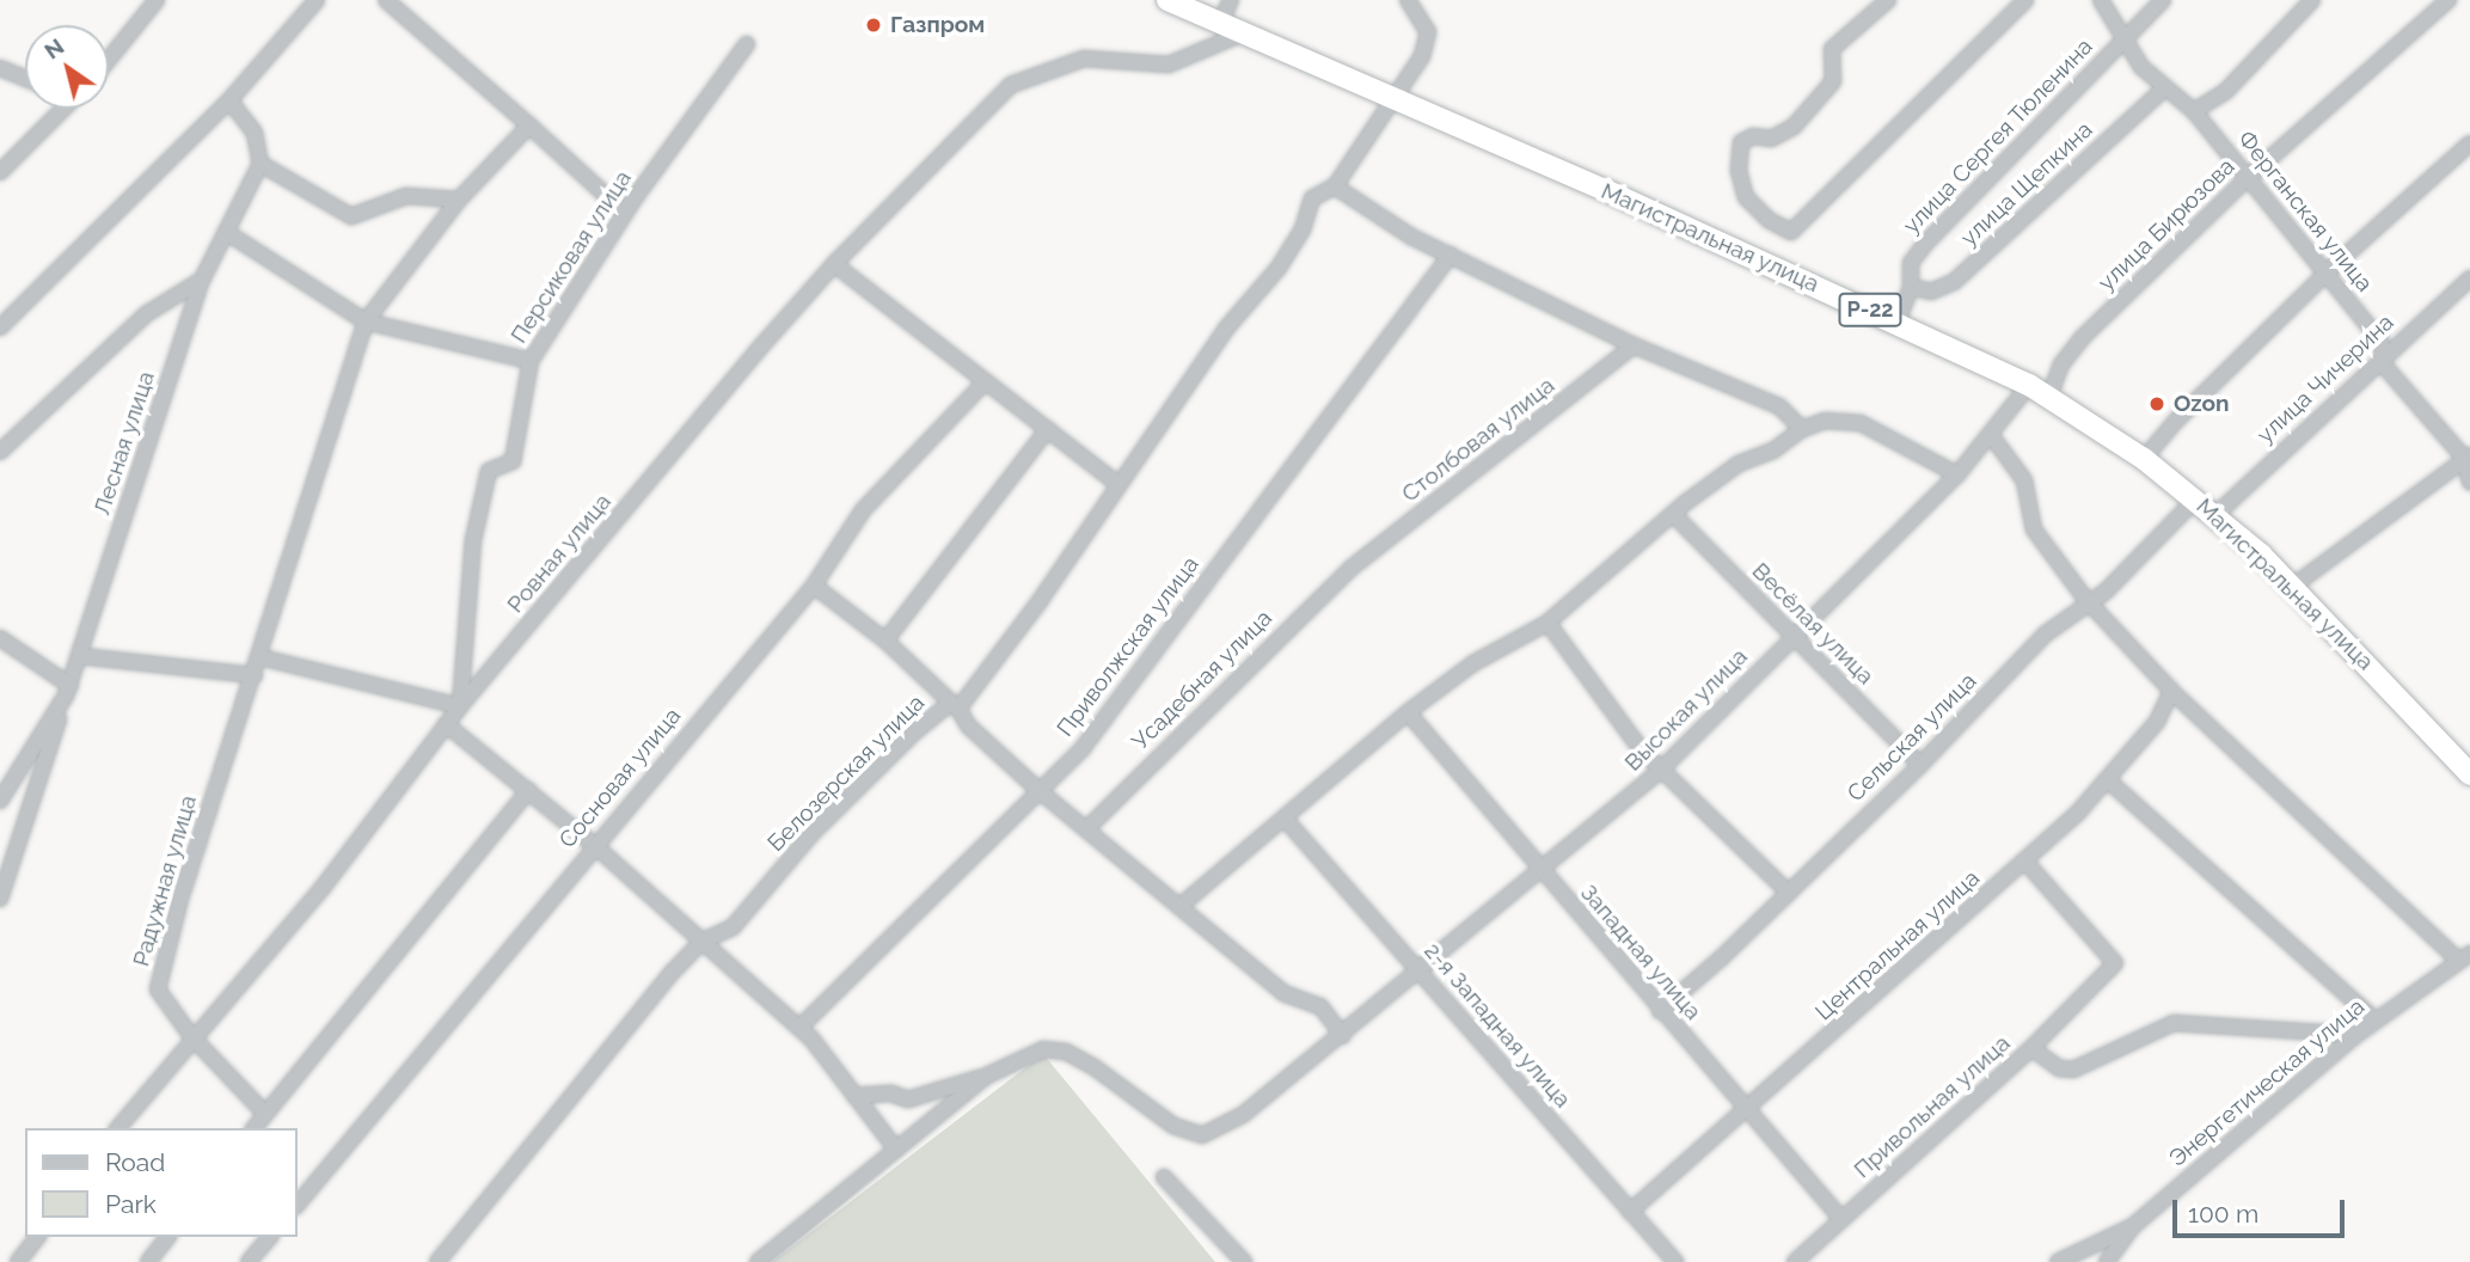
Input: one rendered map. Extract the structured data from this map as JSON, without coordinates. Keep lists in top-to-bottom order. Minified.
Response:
{"streets":{"highway":["Магистральная улица","Р-22"],"street":["улица Сергея Тюленина","улица Щепкина","Ферганская улица","улица Бирюзова","Персиковая улица","улица Чичерина","Столбовая улица","Лесная улица","Ровная улица","Весёлая улица","Приволжская улица","Усадебная улица","Высокая улица","Сельская улица","Белозерская улица","Сосновая улица","Радужная улица","Центральная улица","Западная улица","2-я Западная улица","Энергетическая улица","Привольная улица"]},"crossings":[["улица Сергея Тюленина","улица Щепкина"],["улица Сергея Тюленина","Ферганская улица"],["улица Сергея Тюленина","Магистральная улица"],["улица Щепкина","Ферганская улица"],["Ферганская улица","улица Бирюзова"],["Ферганская улица","улица Чичерина"],["улица Бирюзова","Магистральная улица"],["Магистральная улица","улица Чичерина"],["Магистральная улица","Ровная улица"],["Магистральная улица","Высокая улица"],["Магистральная улица","Сельская улица"],["Магистральная улица","Белозерская улица"],["Персиковая улица","Ровная улица"],["Столбовая улица","Усадебная улица"],["Ровная улица","Радужная улица"],["Весёлая улица","Высокая улица"],["Весёлая улица","Сельская улица"],["Высокая улица","Западная улица"],["Высокая улица","2-я Западная улица"],["Сельская улица","Западная улица"],["Центральная улица","Западная улица"],["Центральная улица","2-я Западная улица"],["Западная улица","Привольная улица"],["Энергетическая улица","Привольная улица"]],"places":["Газпром","Ozon"],"legend":["Road","Park"],"scale_bar":"100 m","north":"top left"}
